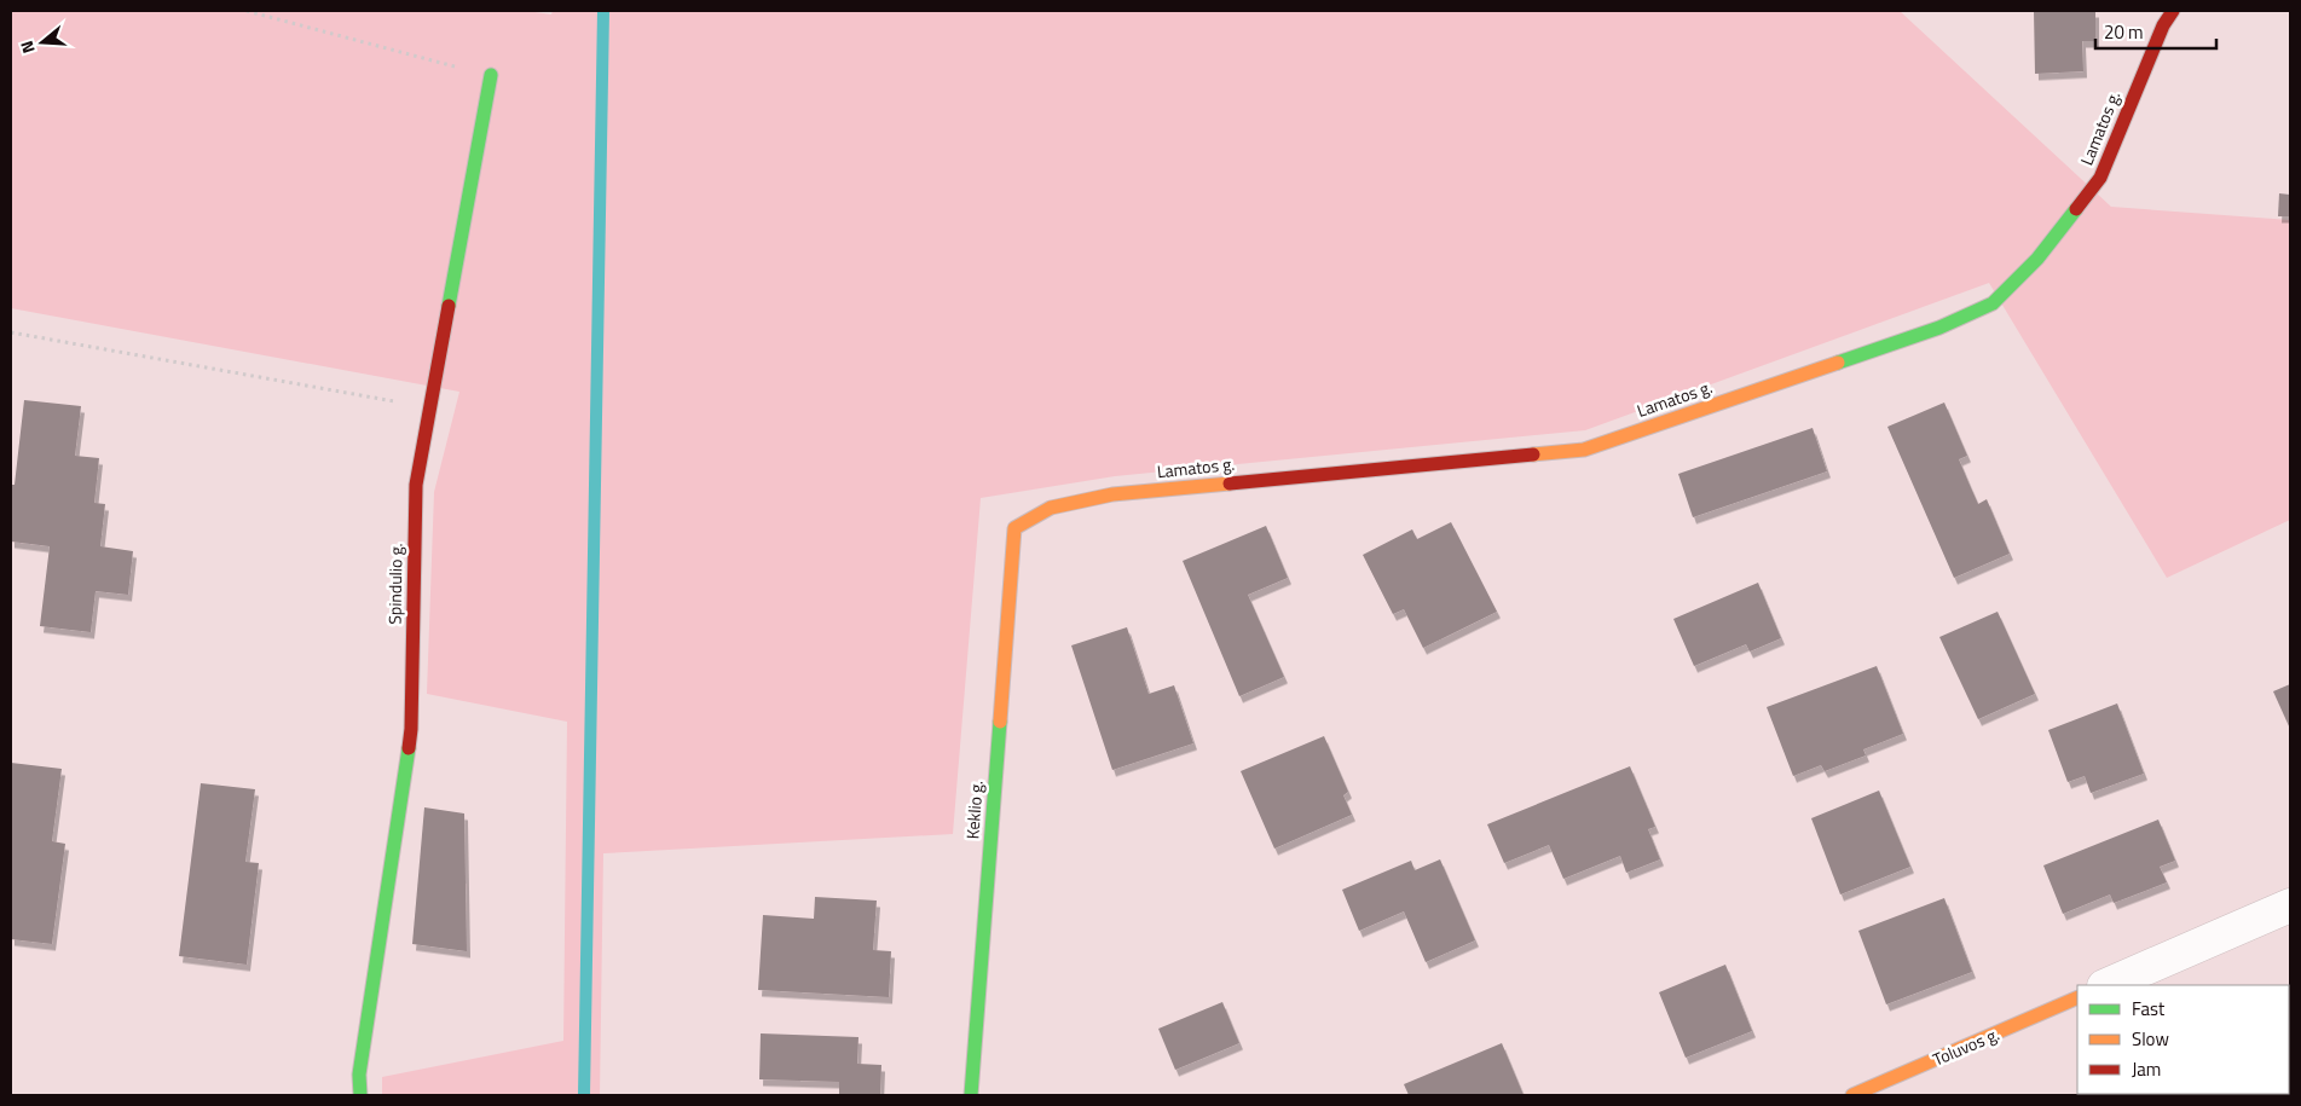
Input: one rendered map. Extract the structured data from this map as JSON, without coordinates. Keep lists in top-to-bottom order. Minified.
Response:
{"streets":{"street":["Lamatos g.","Spindulio g.","Keklio g.","Toluvos g."]},"crossings":[["Lamatos g.","Keklio g."]],"legend":["Fast","Slow","Jam"],"scale_bar":"20 m","north":"left"}
